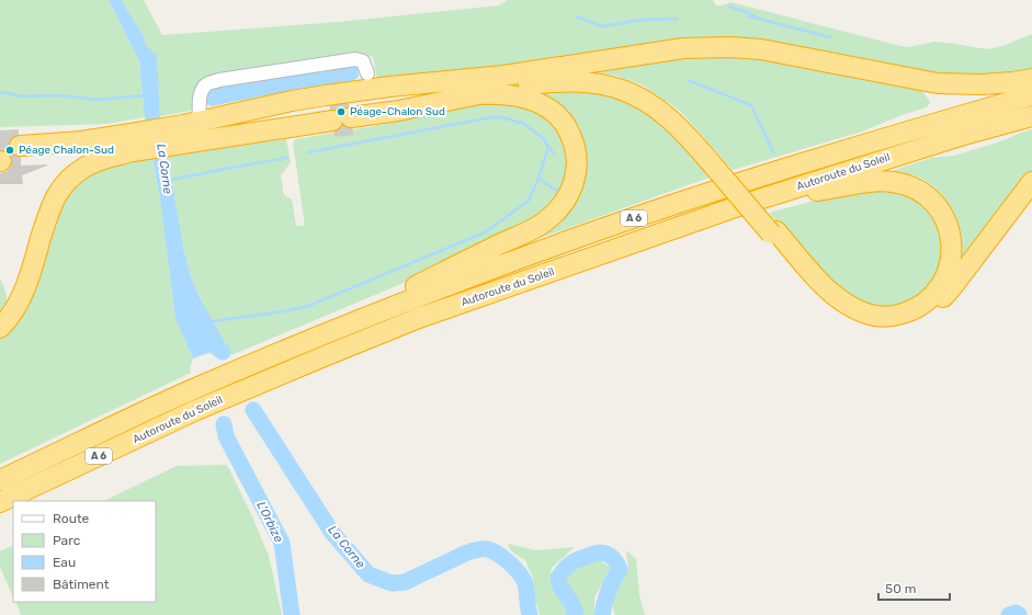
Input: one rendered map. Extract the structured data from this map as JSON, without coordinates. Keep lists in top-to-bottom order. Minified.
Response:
{"streets":{"highway":["Autoroute du Soleil","A 6"]},"water":["La Corne","L'Orbize"],"places":["Péage-Chalon Sud","Péage Chalon-Sud"],"legend":["Route","Parc","Eau","Bâtiment"],"scale_bar":"50 m"}
